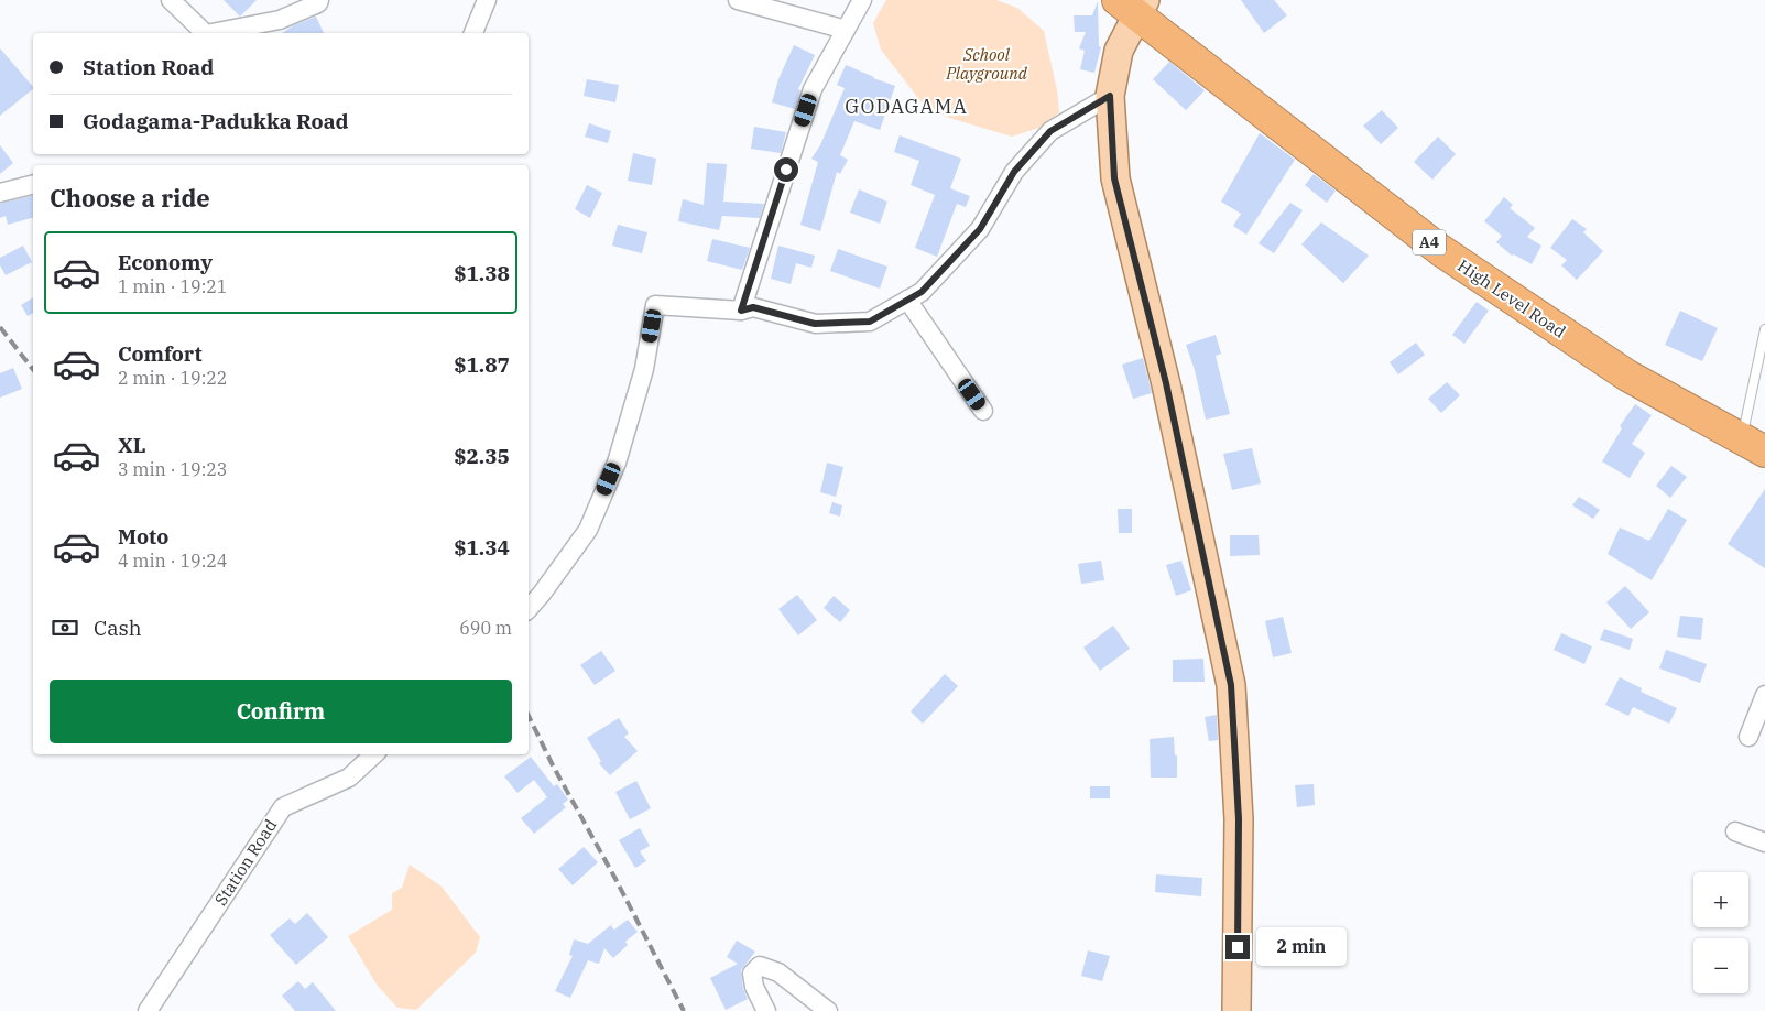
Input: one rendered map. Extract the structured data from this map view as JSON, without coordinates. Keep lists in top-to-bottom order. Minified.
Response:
{"streets":{"highway":["A4","High Level Road"],"street":["Station Road"]},"districts":["GODAGAMA"],"parks":["School Playground"],"page":{"banner":["Station Road","Godagama-Padukka Road"],"heading":"Choose a ride","list":[{"name":"Economy","note":"1 min · 19:21","value":"$1.38"},{"name":"Comfort","note":"2 min · 19:22","value":"$1.87"},{"name":"XL","note":"3 min · 19:23","value":"$2.35"},{"name":"Moto","note":"4 min · 19:24","value":"$1.34"}],"pay":["Cash","690 m"],"buttons":"Confirm","map_buttons":["+","−"],"bubble":"2 min"}}
